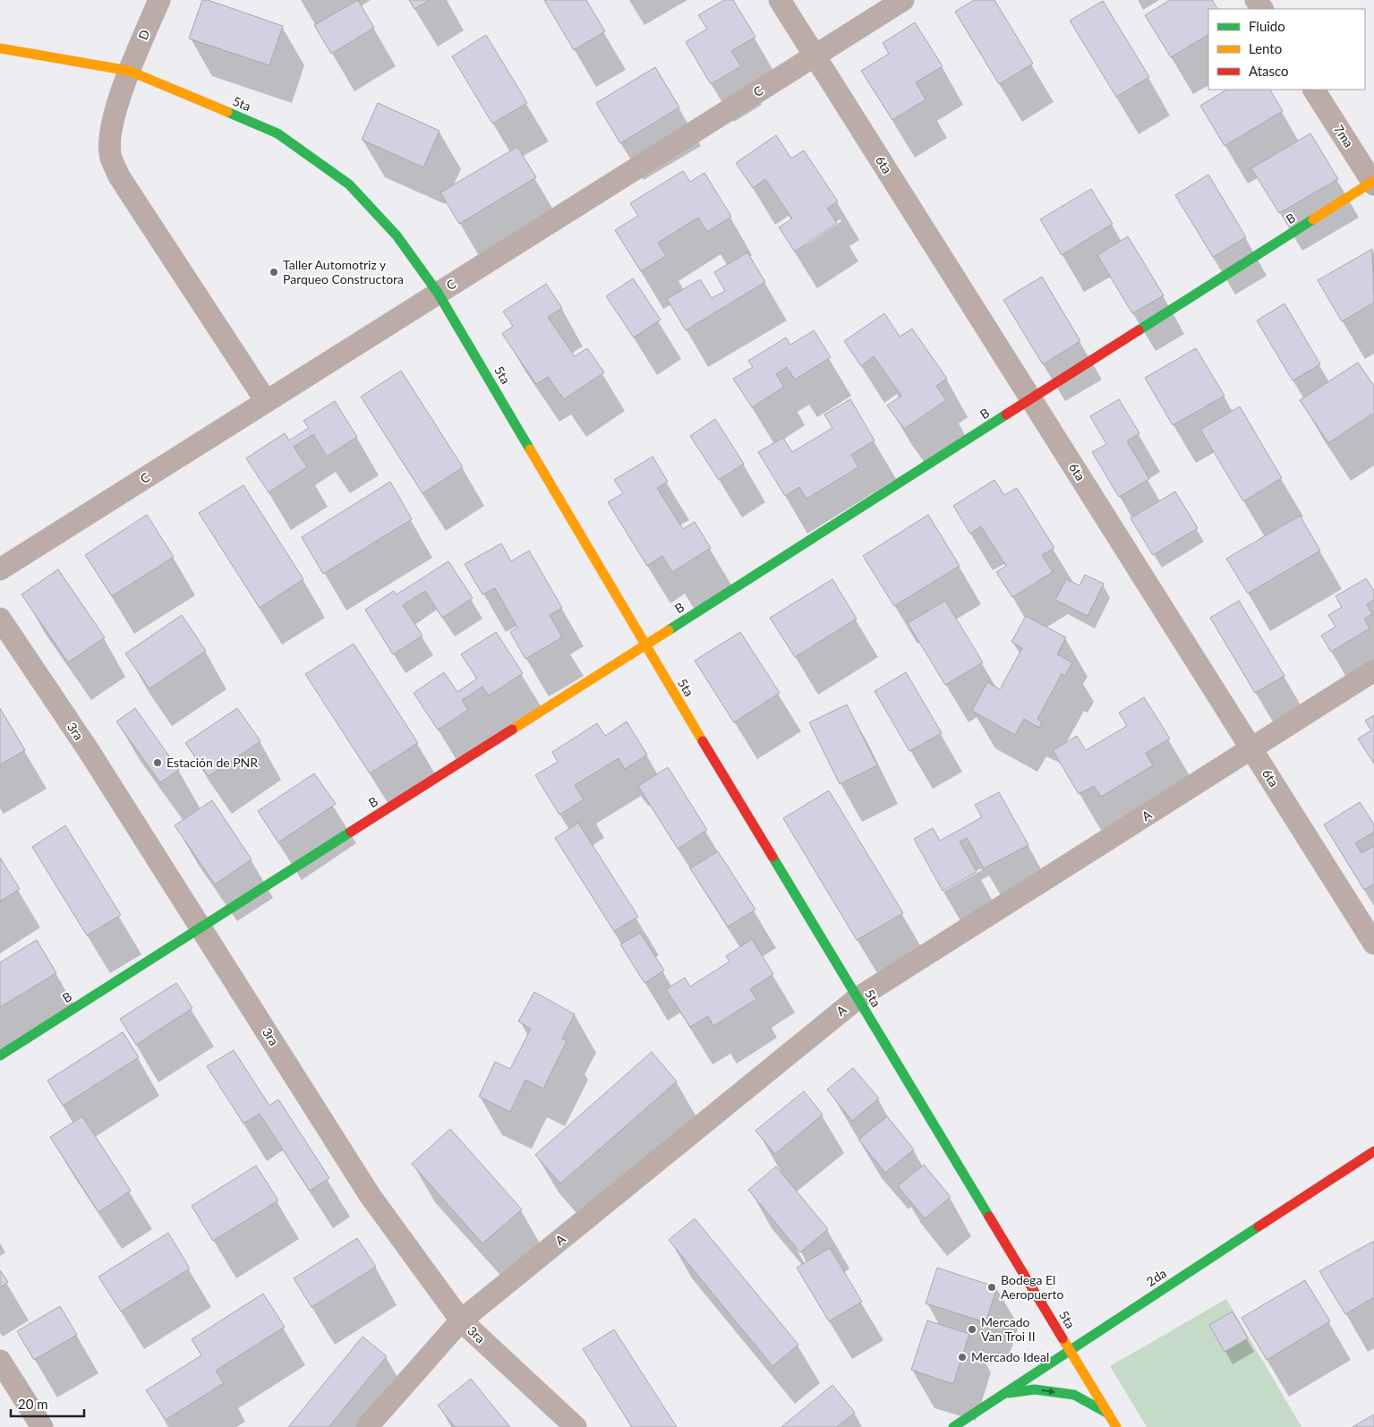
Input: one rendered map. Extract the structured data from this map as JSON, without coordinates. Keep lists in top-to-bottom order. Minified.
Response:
{"streets":{"street":["D","C","5ta","7ma","6ta","B","3ra","A","2da"]},"crossings":[["D","C"],["D","5ta"],["C","5ta"],["C","6ta"],["5ta","B"],["5ta","A"],["5ta","2da"],["7ma","B"],["6ta","B"],["6ta","A"],["B","3ra"],["3ra","A"]],"places":["Taller Automotriz y Parqueo Constructora","Estación de PNR","Bodega El Aeropuerto","Mercado Van Troi II","Mercado Ideal"],"legend":["Fluido","Lento","Atasco"],"scale_bar":"20 m"}
